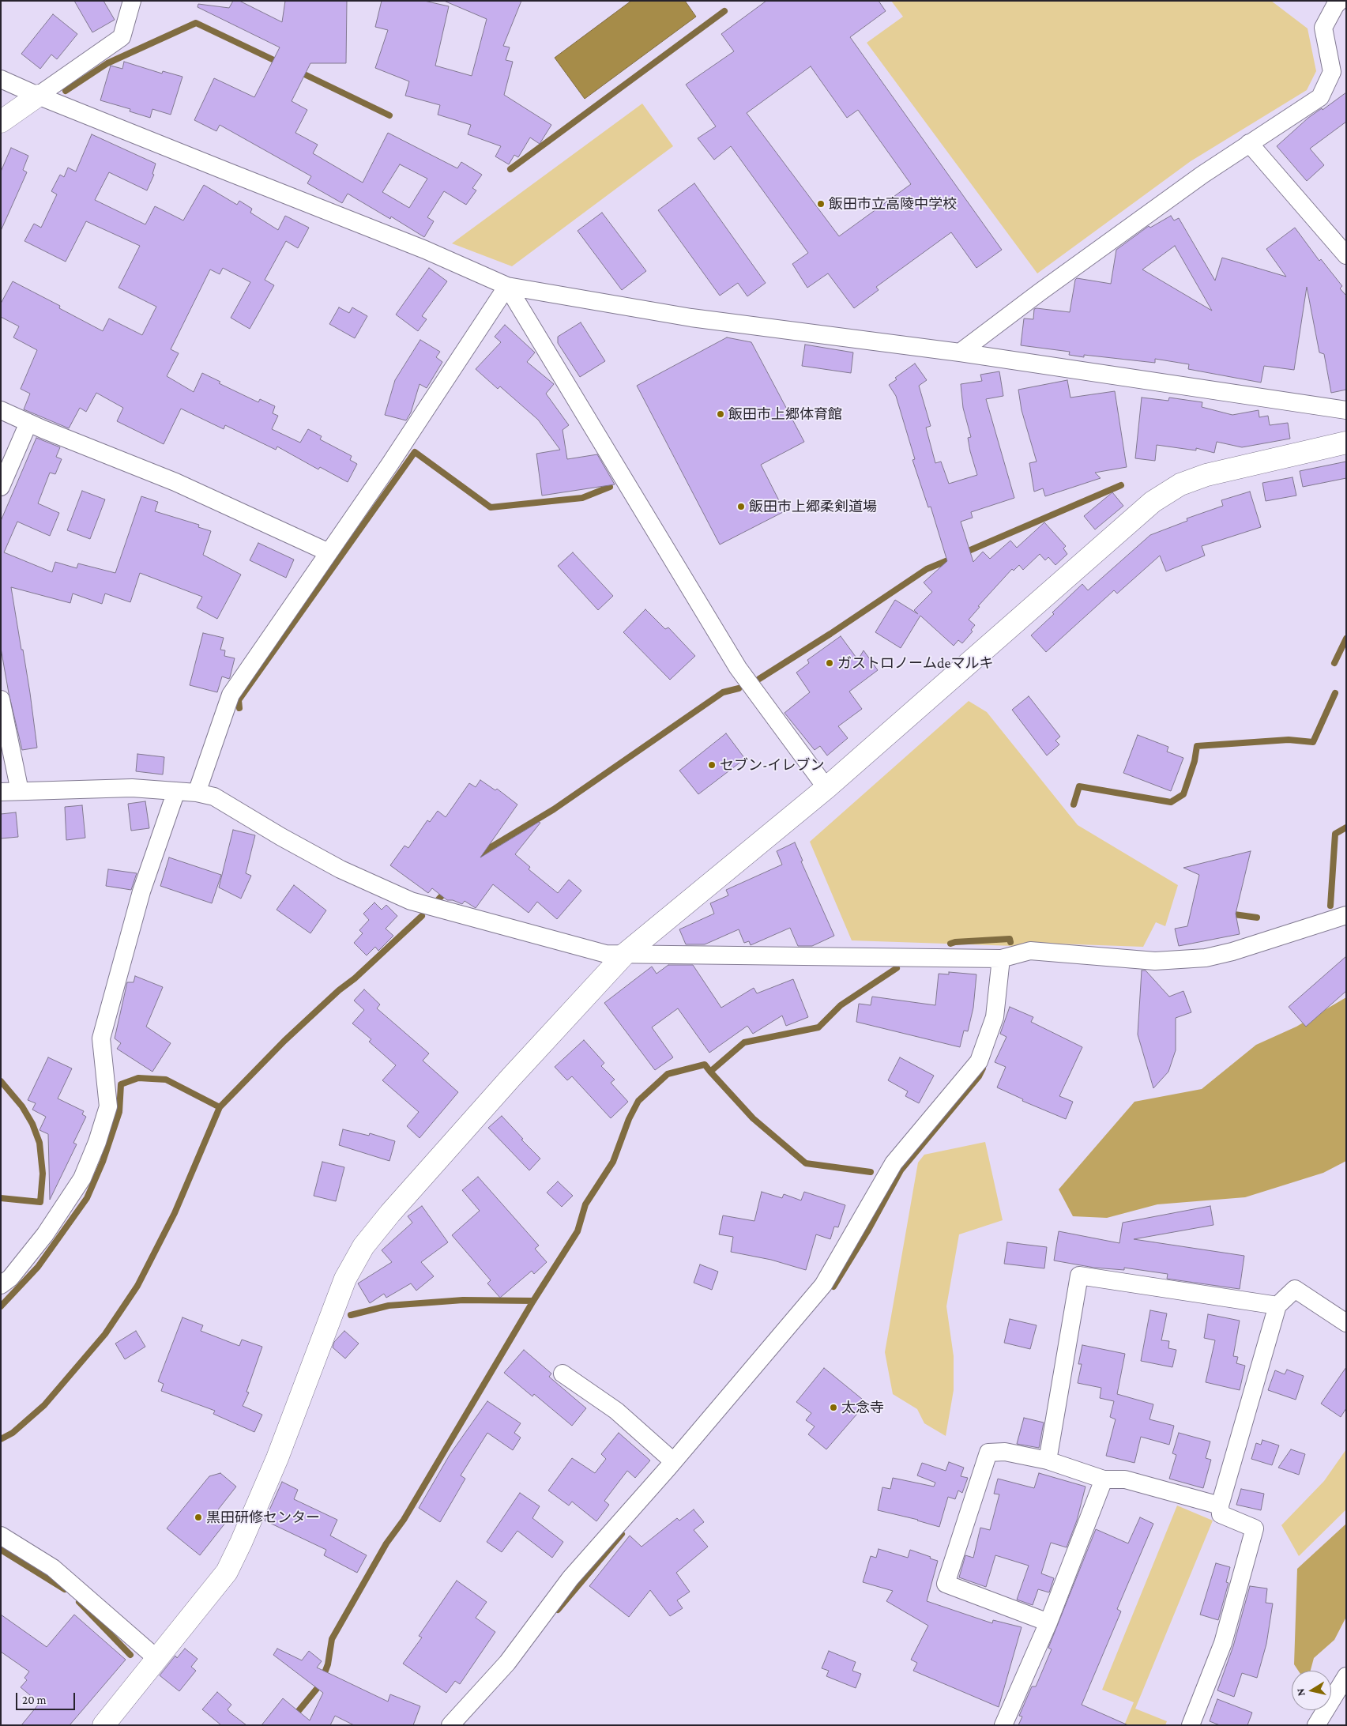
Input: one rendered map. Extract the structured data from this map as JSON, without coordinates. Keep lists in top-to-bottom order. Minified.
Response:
{"places":["飯田市立高陵中学校","飯田市上郷体育館","飯田市上郷柔剣道場","ガストロノームdeマルキ","セブン-イレブン","太念寺","黒田研修センター"],"scale_bar":"20 m","north":"left"}
